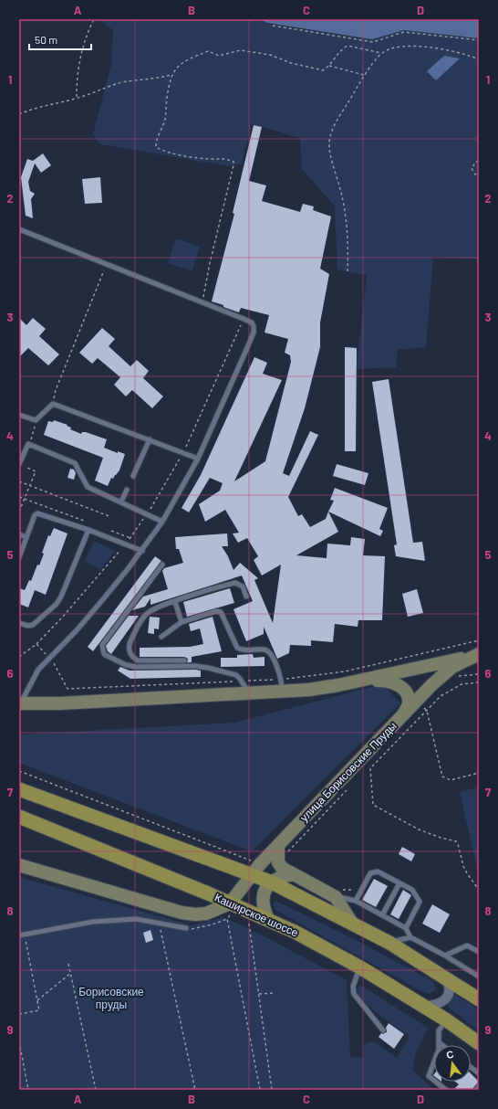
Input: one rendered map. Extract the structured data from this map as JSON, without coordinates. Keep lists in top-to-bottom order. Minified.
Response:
{"streets":{"main road":["улица Борисовские Пруды","Каширское шоссе"]},"crossings":[["улица Борисовские Пруды","Каширское шоссе"]],"parks":["Борисовские пруды"],"scale_bar":"50 m","north":"top","grid":{"columns":["A","B","C","D"],"rows":["1","2","3","4","5","6","7","8","9"]}}
